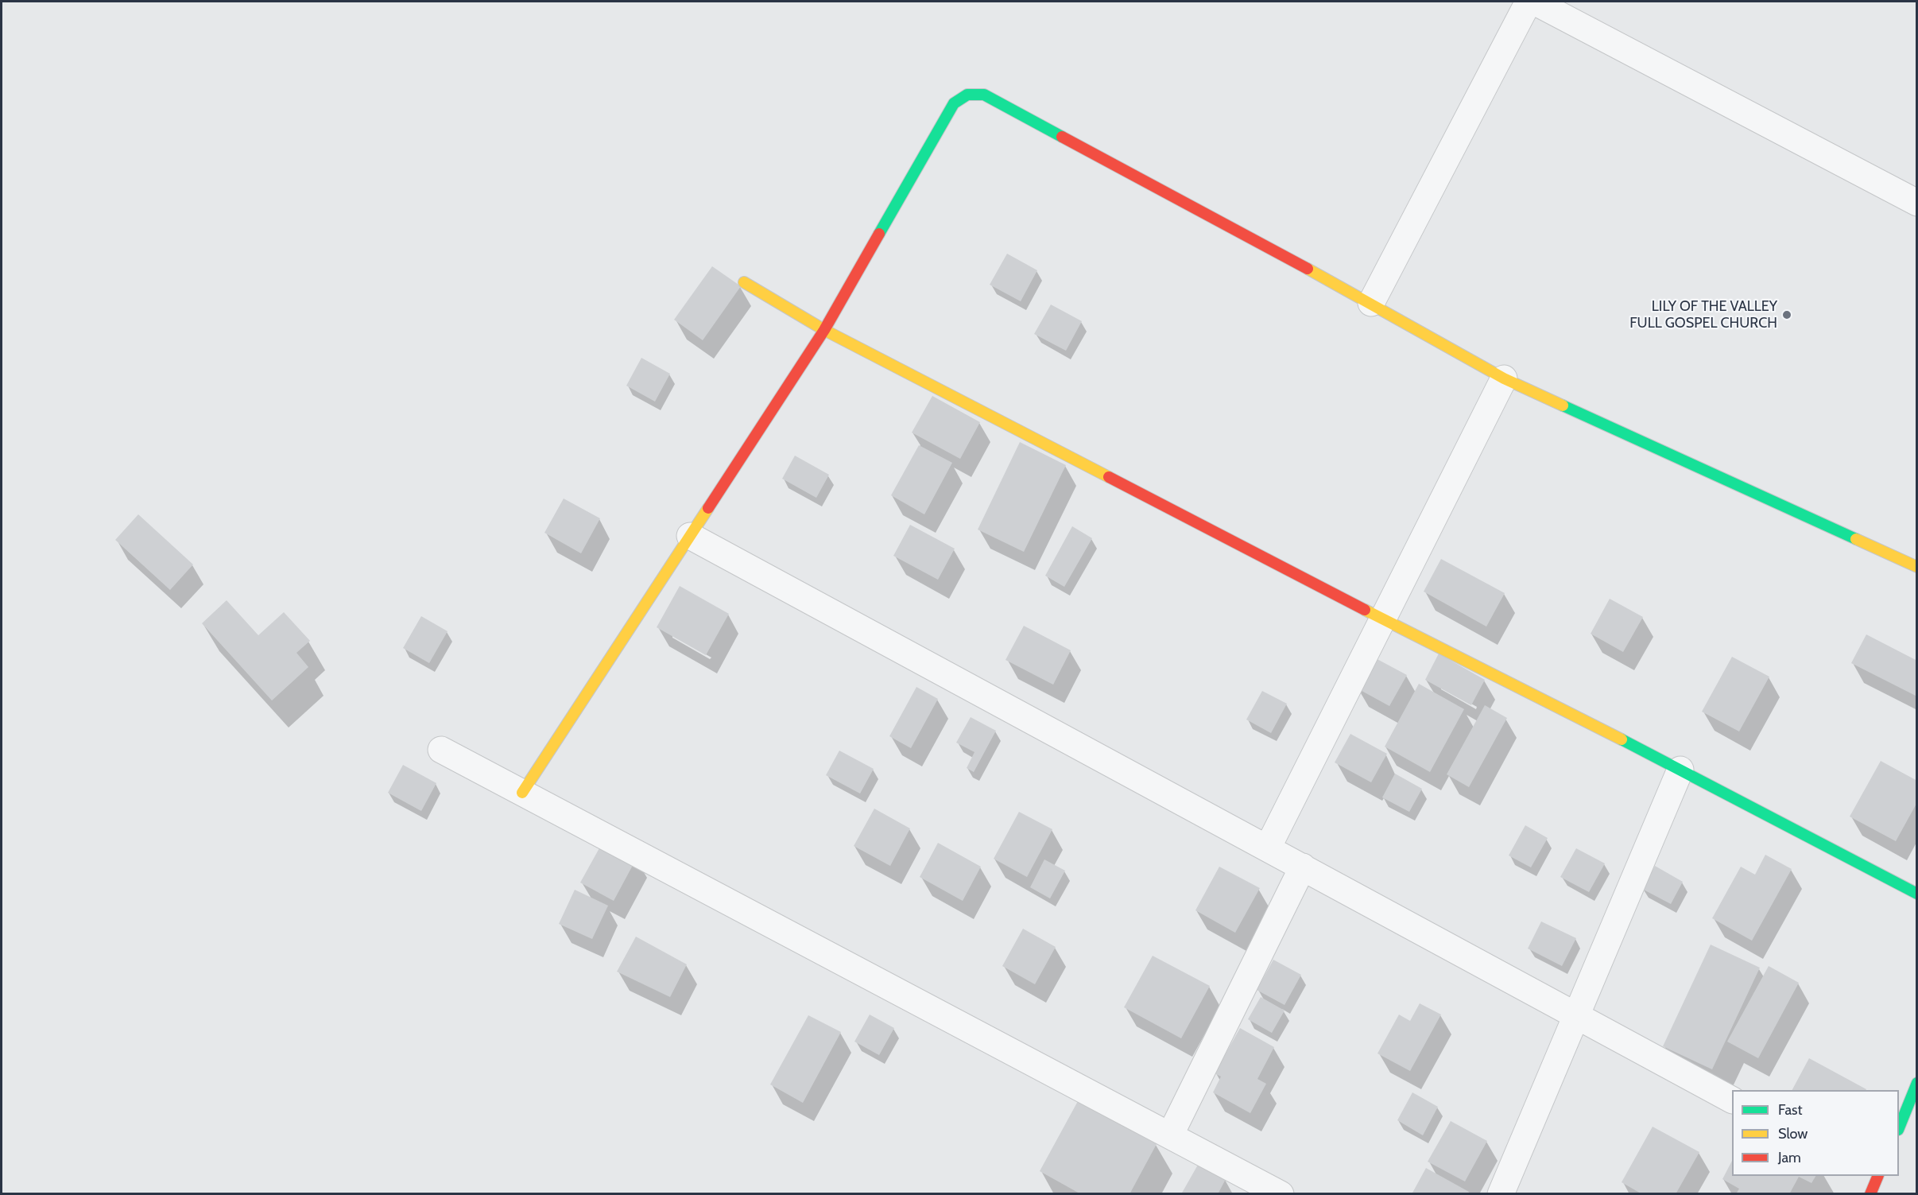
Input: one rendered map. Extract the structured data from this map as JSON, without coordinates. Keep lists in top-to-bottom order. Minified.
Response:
{"places":["LILY OF THE VALLEY FULL GOSPEL CHURCH"],"legend":["Fast","Slow","Jam"]}
